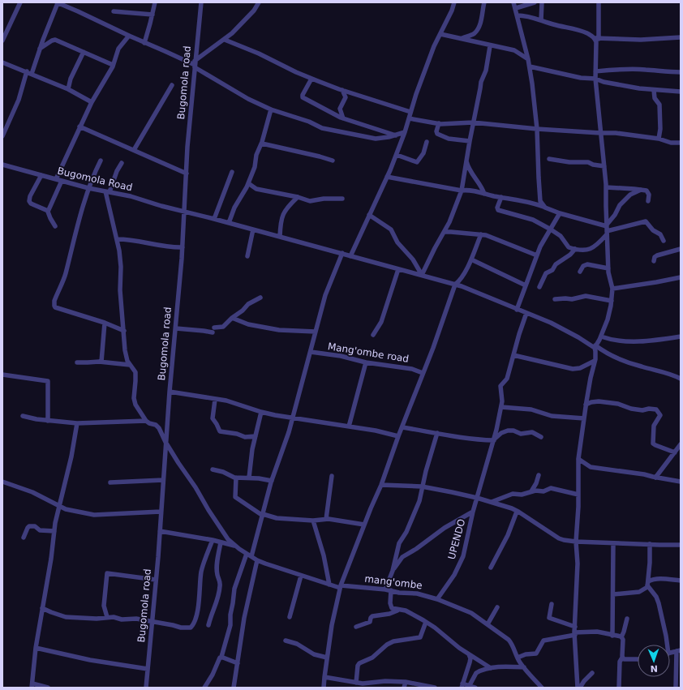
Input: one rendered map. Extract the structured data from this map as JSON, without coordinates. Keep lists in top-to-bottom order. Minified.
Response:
{"streets":{"street":["Bugomola road","Bugomola Road","Mang'ombe road","UPENDO","mang'ombe"]},"crossings":[["Bugomola road","Bugomola Road"],["Bugomola Road","UPENDO"],["UPENDO","mang'ombe"]],"north":"bottom"}
